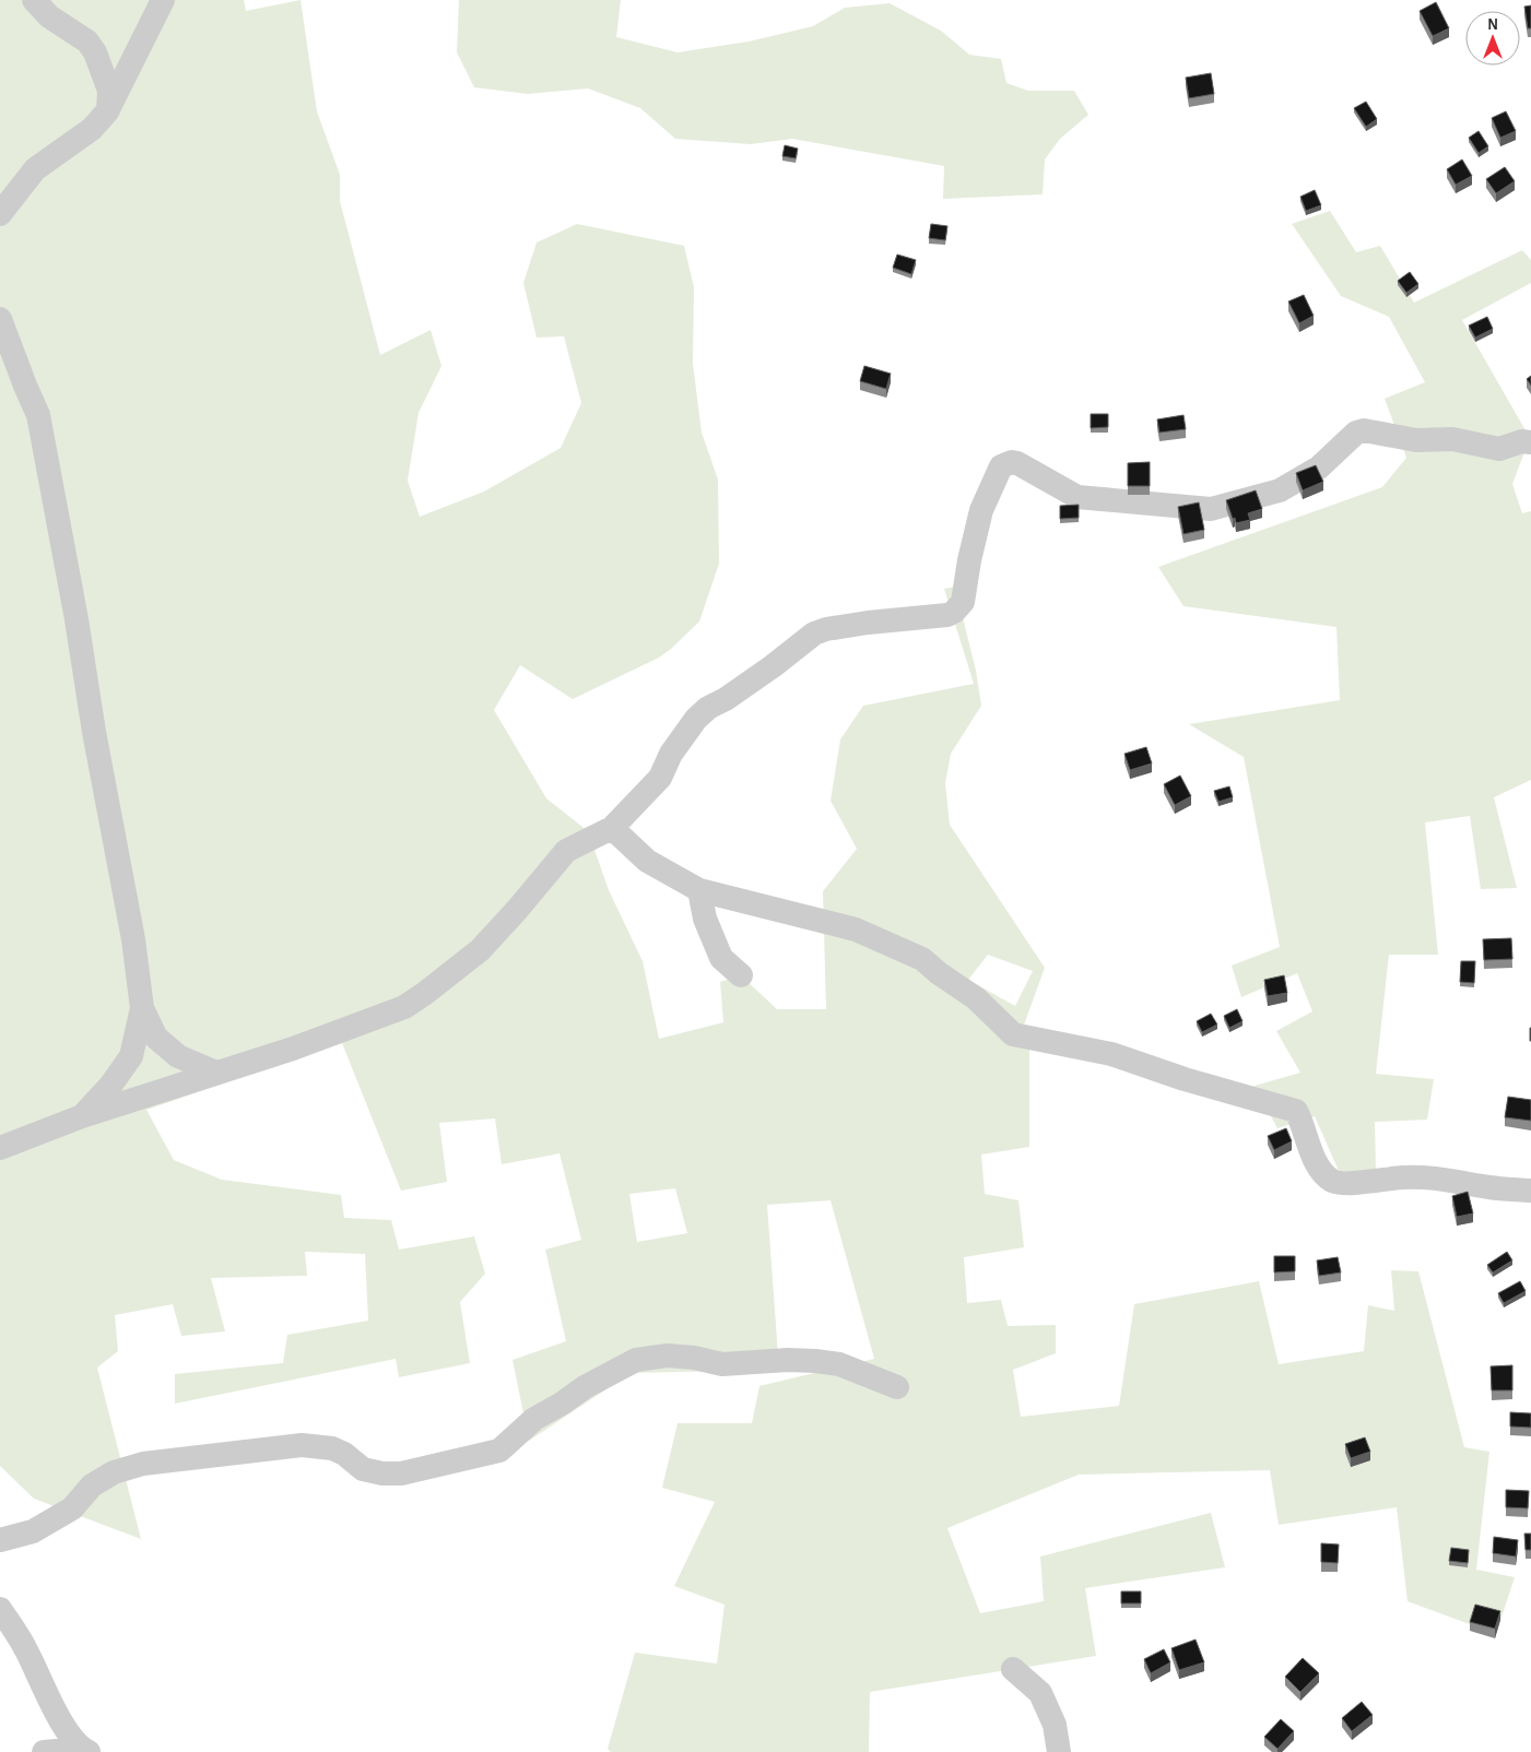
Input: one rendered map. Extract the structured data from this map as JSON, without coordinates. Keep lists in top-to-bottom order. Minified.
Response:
{"north":"top"}
